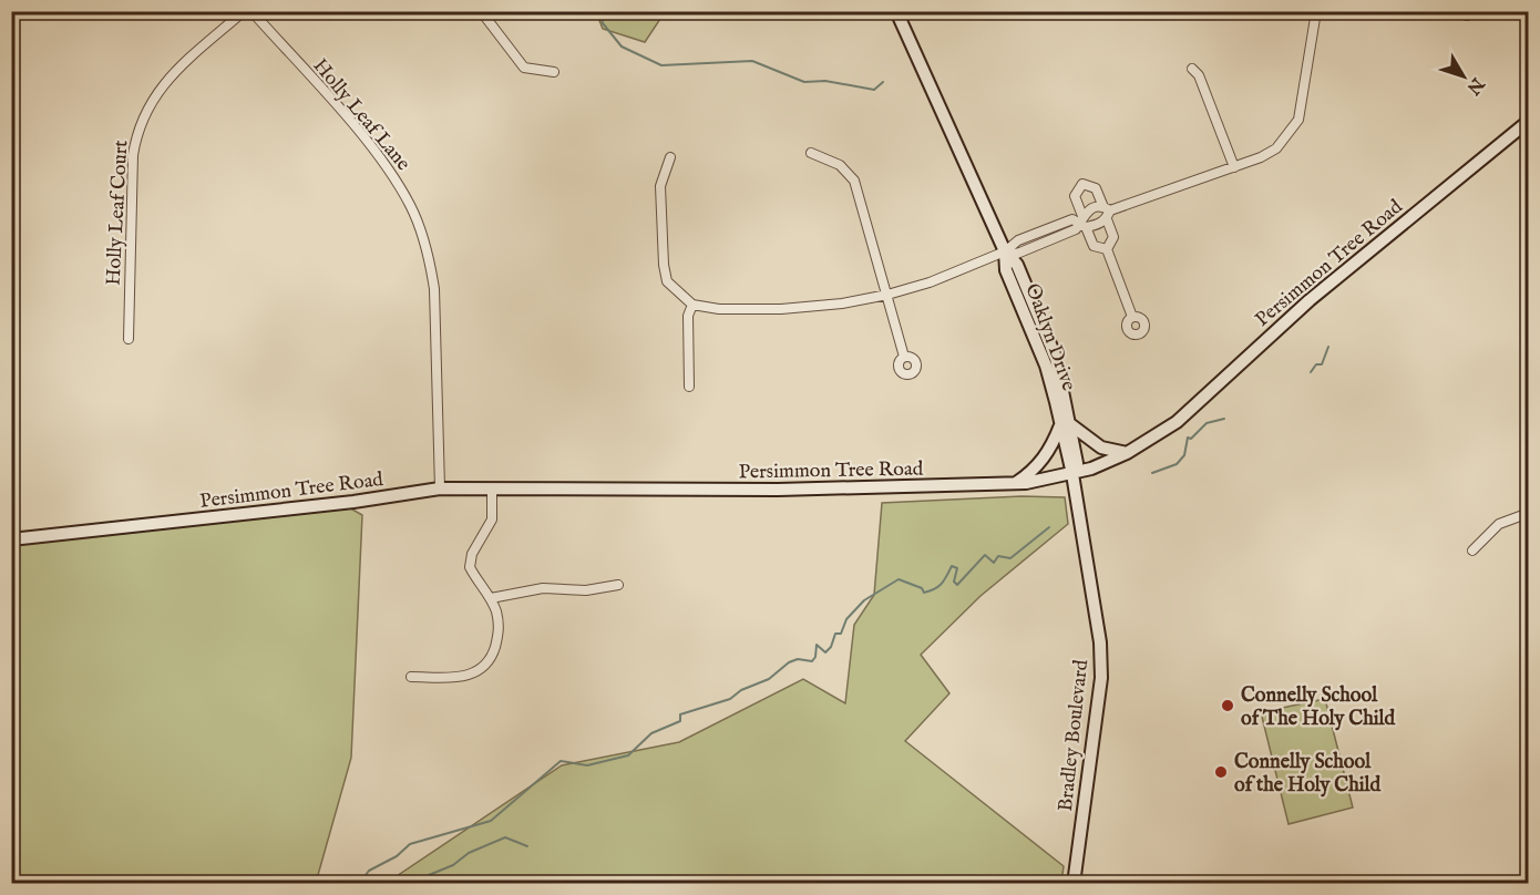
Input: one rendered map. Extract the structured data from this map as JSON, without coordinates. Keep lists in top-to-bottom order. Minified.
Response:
{"streets":{"main road":["Persimmon Tree Road","Oaklyn Drive","Bradley Boulevard"],"street":["Holly Leaf Lane","Holly Leaf Court"]},"crossings":[["Holly Leaf Lane","Persimmon Tree Road"],["Persimmon Tree Road","Oaklyn Drive"],["Persimmon Tree Road","Bradley Boulevard"],["Oaklyn Drive","Bradley Boulevard"]],"places":["Connelly School of The Holy Child","Connelly School of the Holy Child"],"north":"bottom right"}
